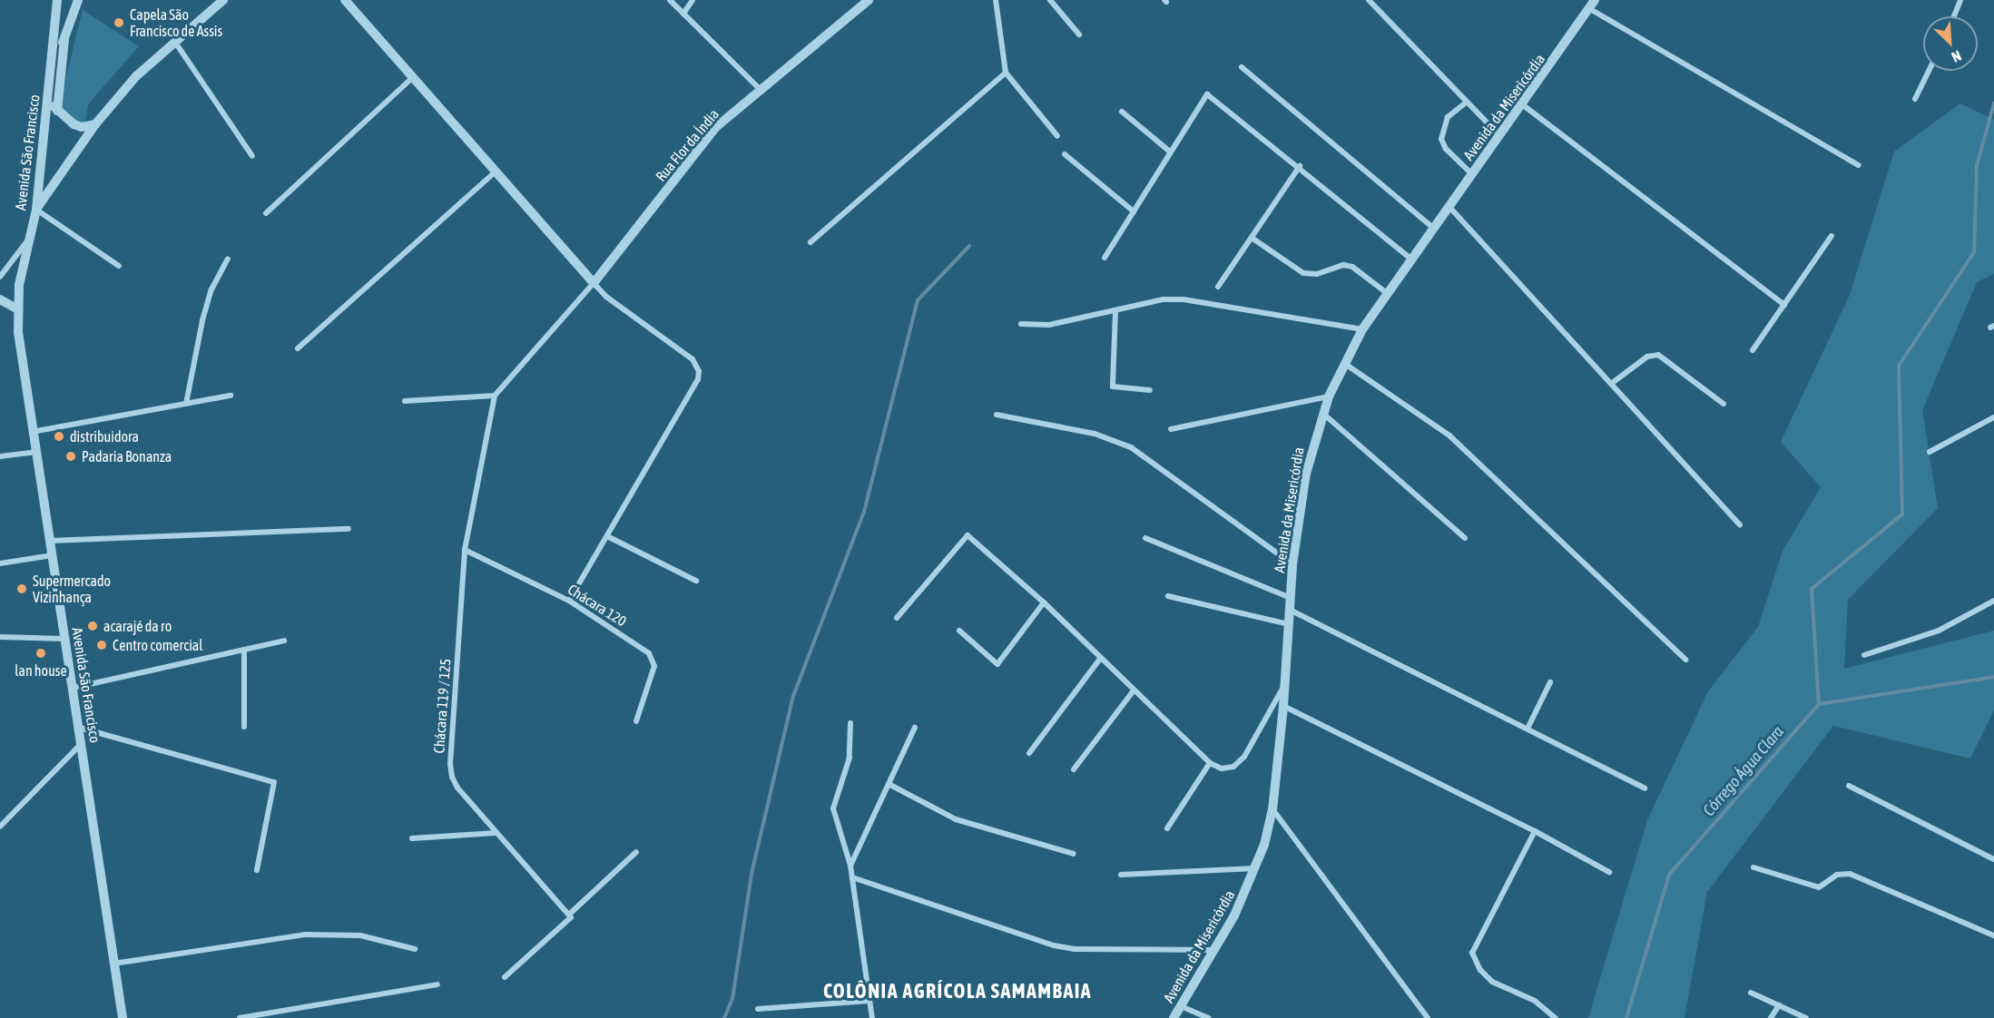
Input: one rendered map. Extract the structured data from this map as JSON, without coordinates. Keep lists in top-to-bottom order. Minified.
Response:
{"streets":{"street":["Avenida da Misericórdia","Rua Flor da Índia","Avenida São Francisco","Chácara 120","Chácara 119 / 125"]},"crossings":[["Chácara 120","Chácara 119 / 125"]],"districts":["COLÔNIA AGRÍCOLA SAMAMBAIA"],"water":["Córrego Água Clara"],"places":["Capela São Francisco de Assis","distribuidora","Padaria Bonanza","Supermercado Vizinhança","acarajé da ro","Centro comercial","lan house"],"north":"bottom right"}
